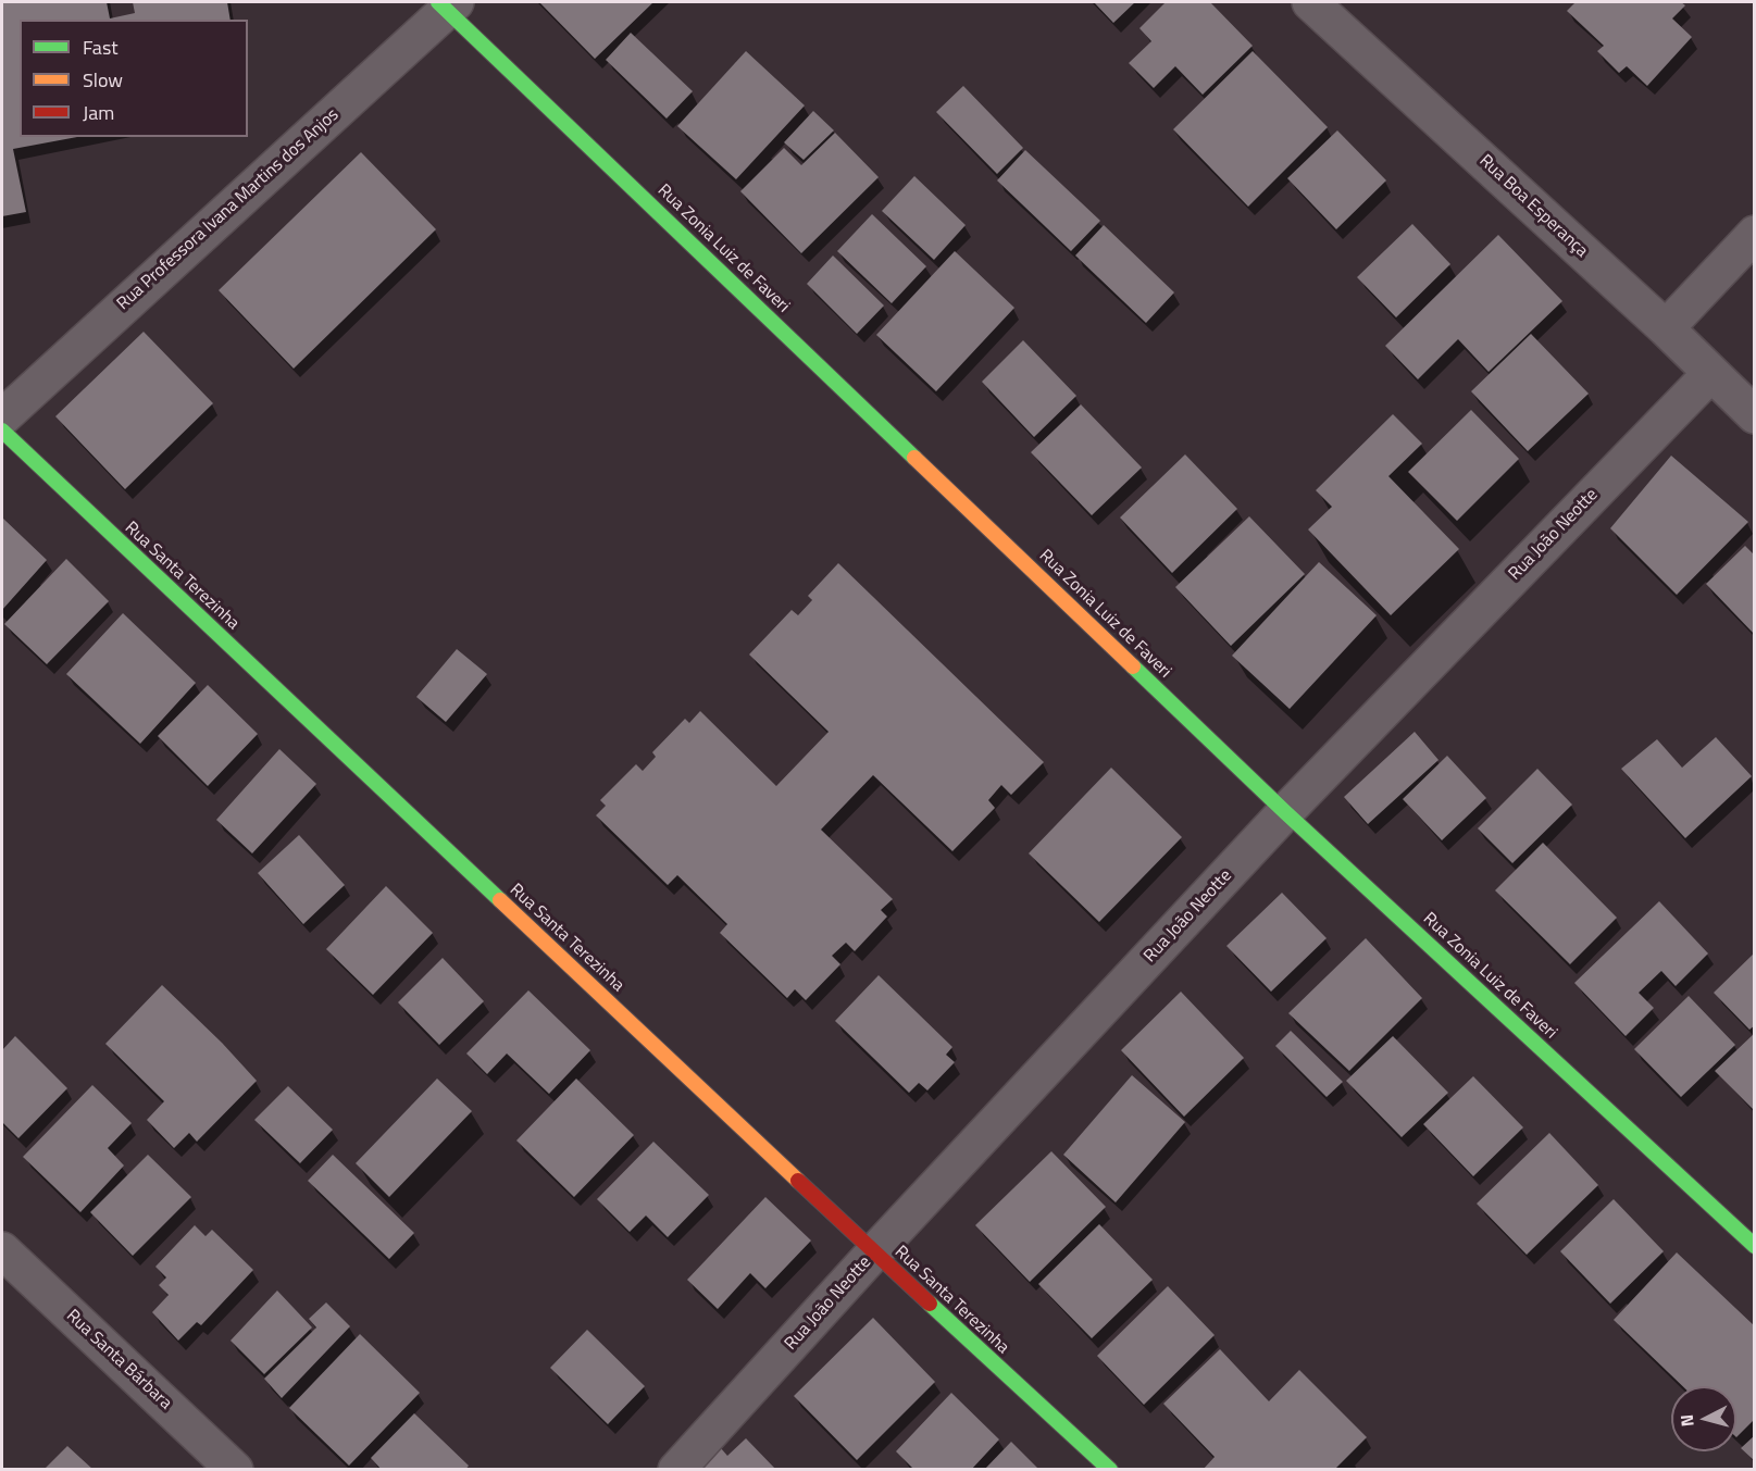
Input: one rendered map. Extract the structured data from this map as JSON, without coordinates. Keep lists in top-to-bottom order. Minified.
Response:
{"streets":{"street":["Rua Boa Esperança","Rua Professora Ivana Martins dos Anjos","Rua Zonia Luiz de Faveri","Rua João Neotte","Rua Santa Terezinha","Rua Santa Bárbara"]},"crossings":[["Rua Boa Esperança","Rua João Neotte"],["Rua Professora Ivana Martins dos Anjos","Rua Zonia Luiz de Faveri"],["Rua Zonia Luiz de Faveri","Rua João Neotte"],["Rua João Neotte","Rua Santa Terezinha"]],"legend":["Fast","Slow","Jam"],"north":"left"}
